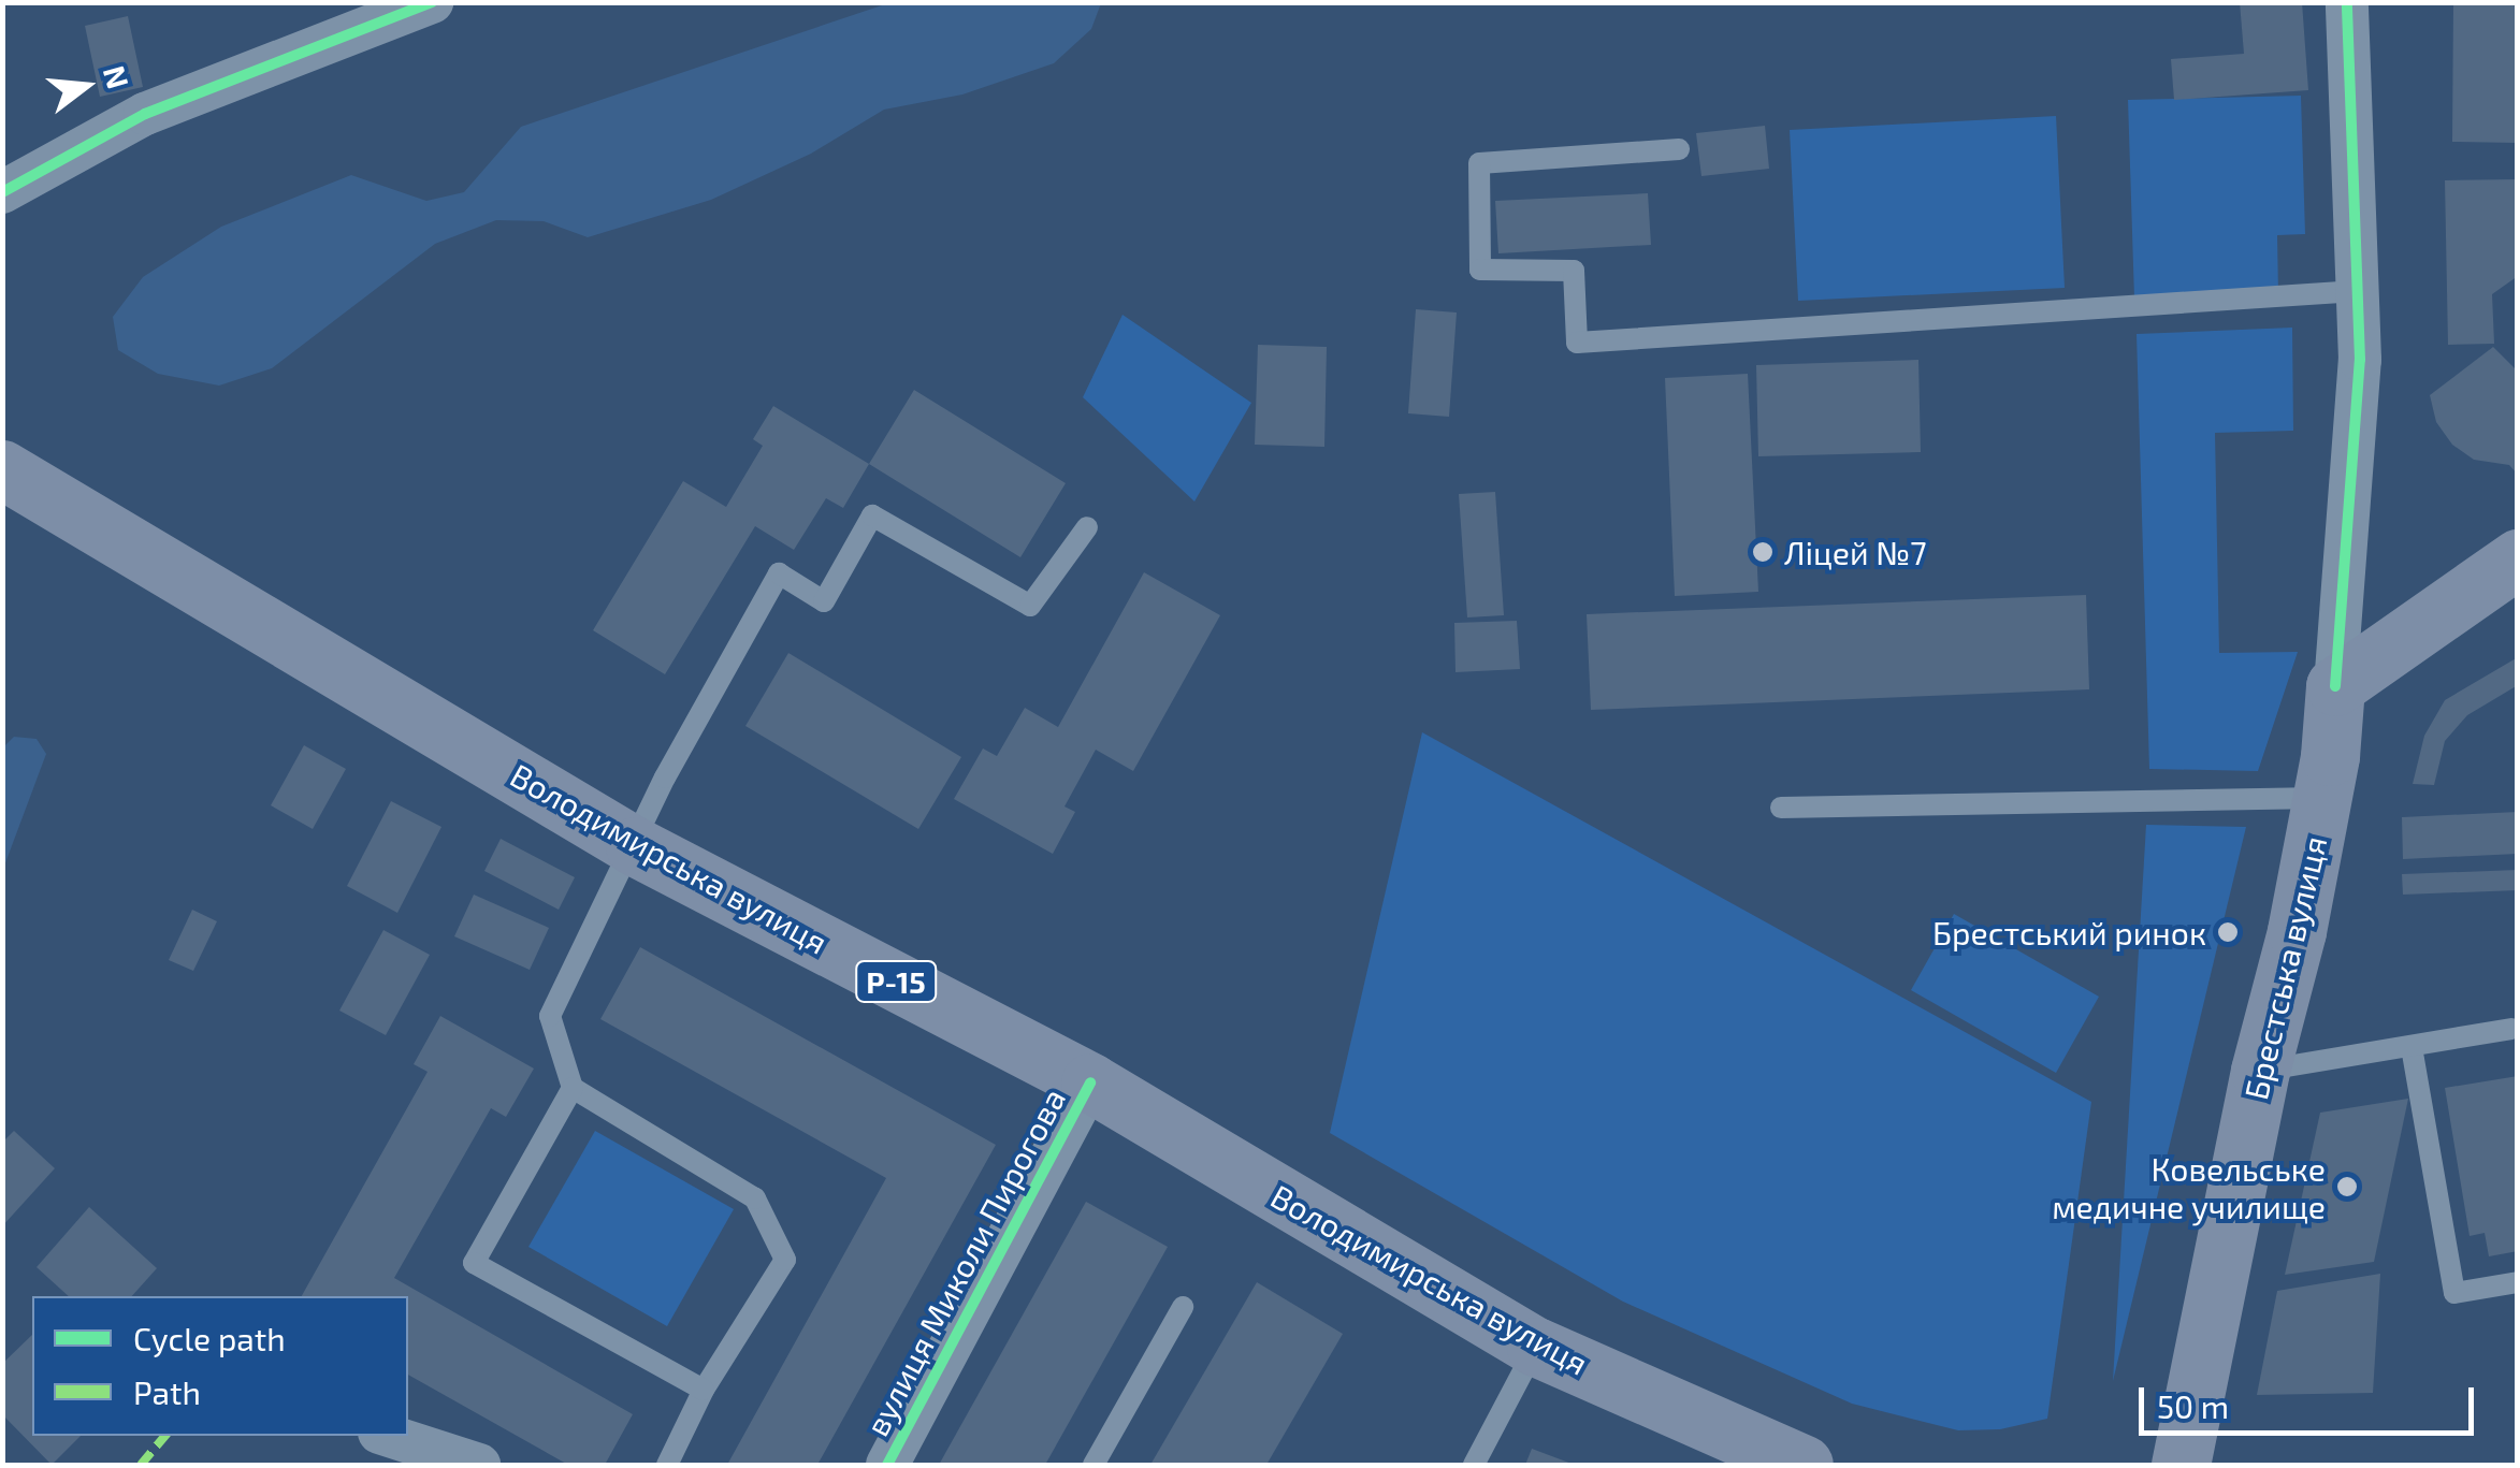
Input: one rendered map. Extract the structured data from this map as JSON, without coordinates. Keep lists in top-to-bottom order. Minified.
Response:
{"streets":{"main road":["Володимирська вулиця","Брестська вулиця","Р-15"],"street":["вулиця Миколи Пирогова"]},"crossings":[["Володимирська вулиця","вулиця Миколи Пирогова"]],"places":["Ліцей №7","Брестський ринок","Ковельське медичне училище"],"legend":["Cycle path","Path"],"scale_bar":"50 m","north":"right"}
